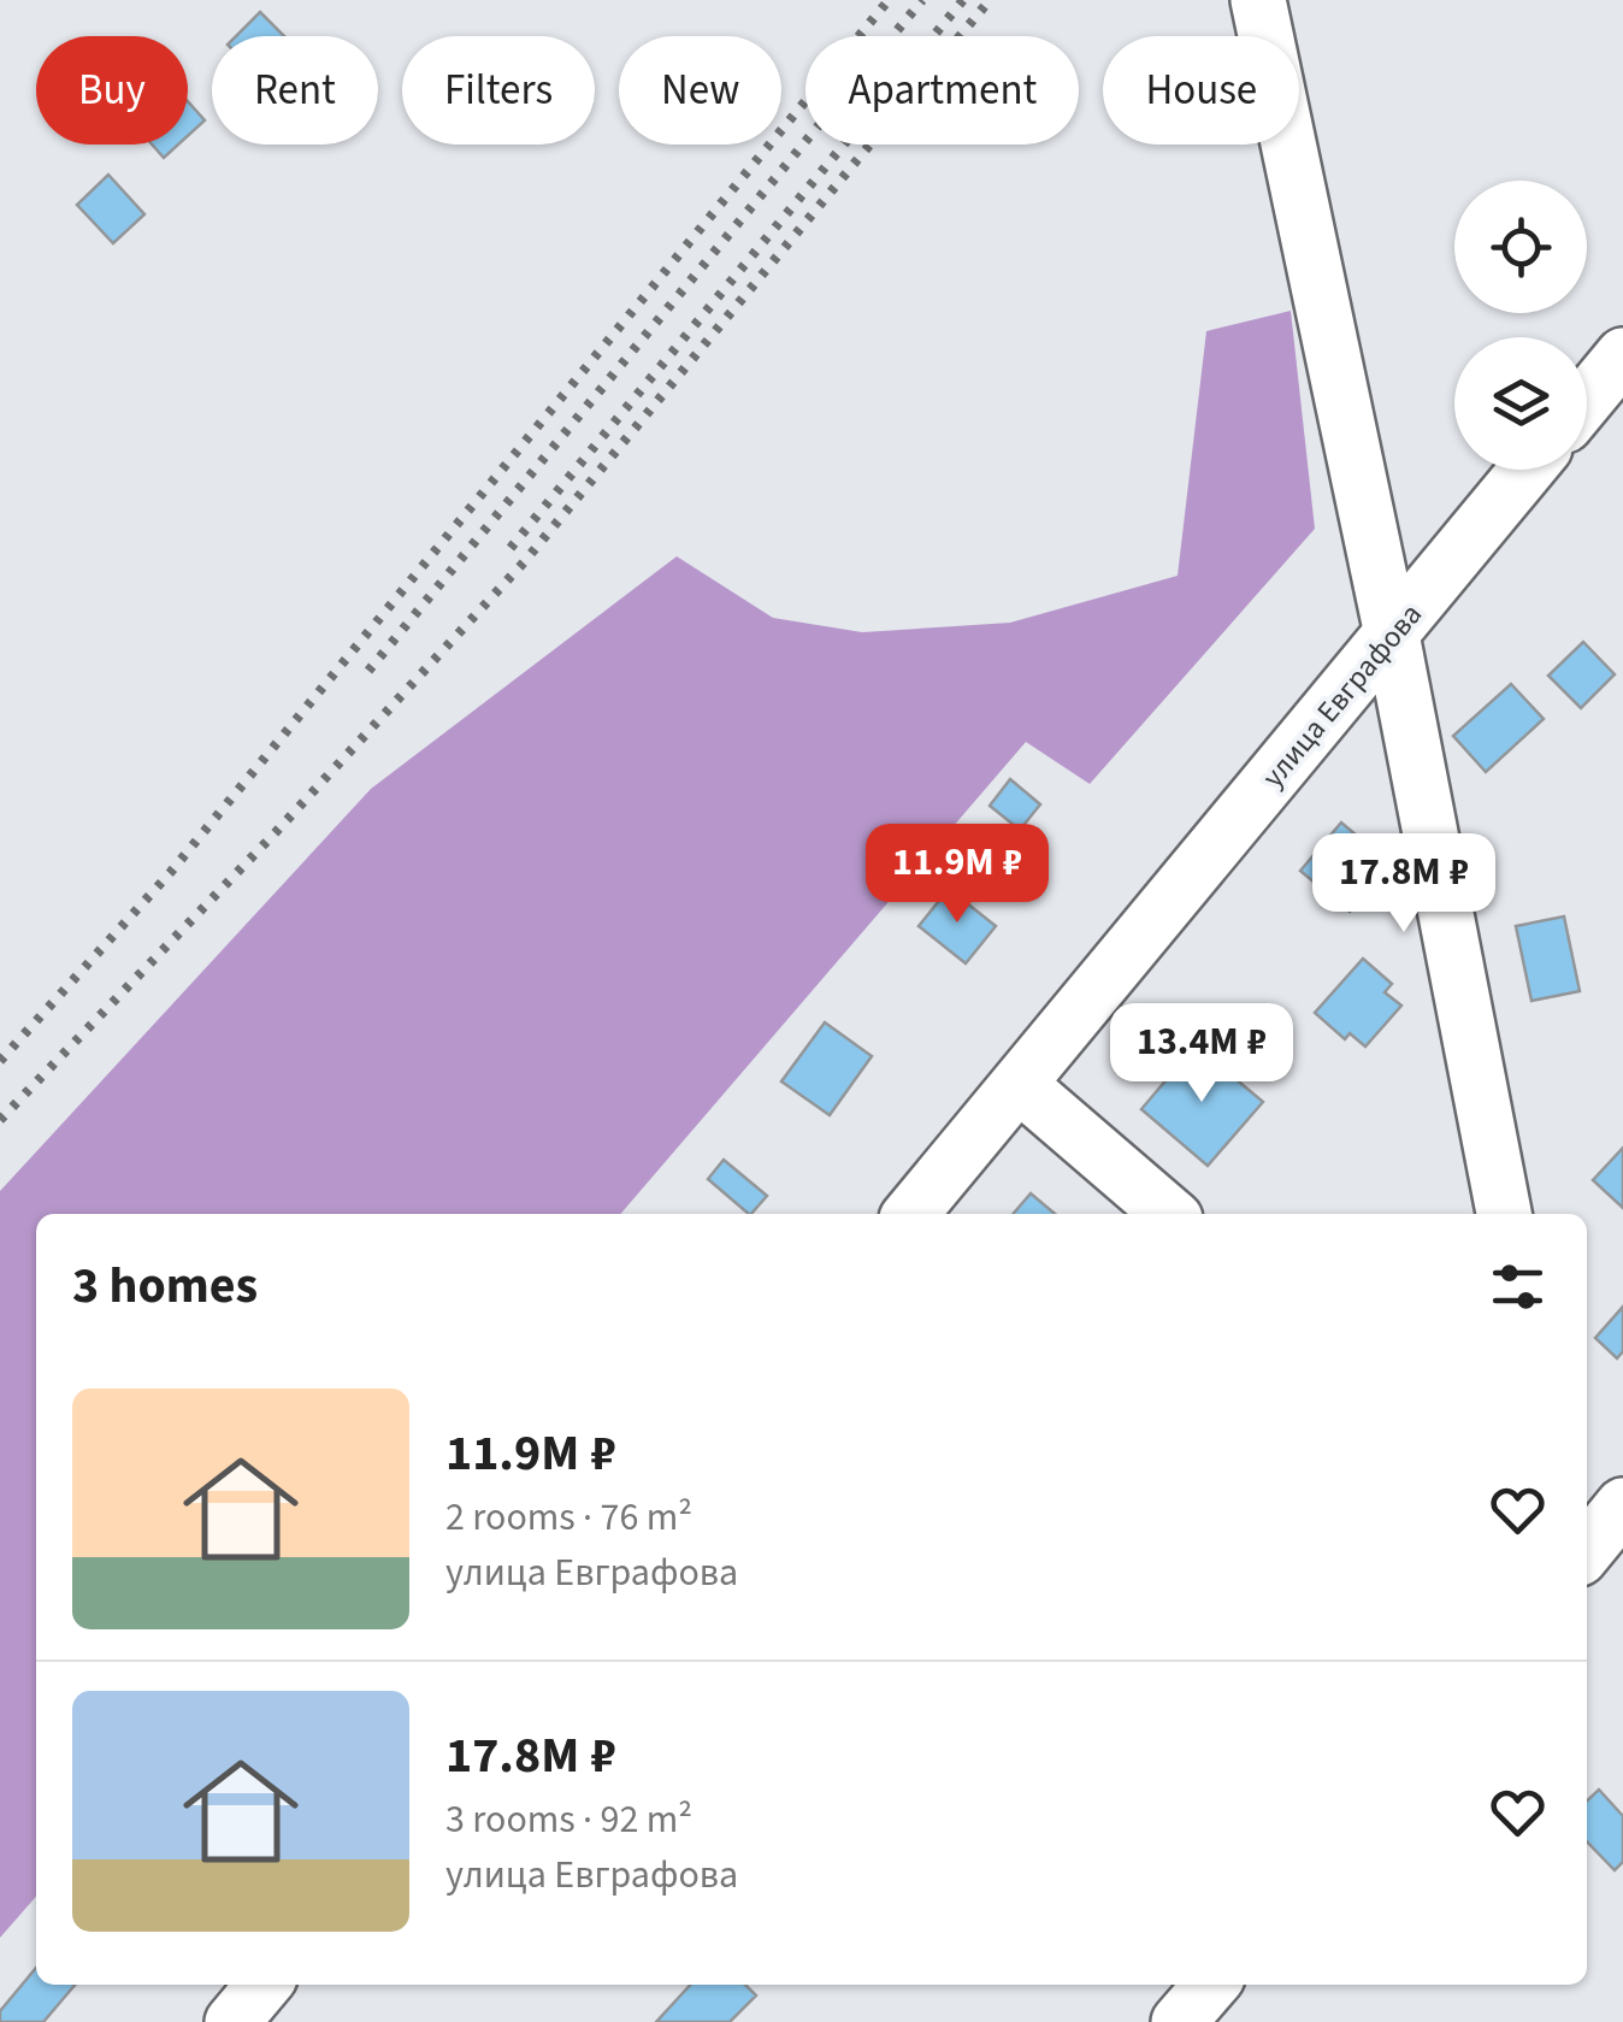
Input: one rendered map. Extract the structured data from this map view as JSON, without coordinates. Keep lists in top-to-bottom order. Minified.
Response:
{"streets":{"street":["улица Евграфова"]},"page":{"chip":["Buy","Rent","Filters","New","Apartment","House"],"price":["11.9M ₽","17.8M ₽","13.4M ₽"],"heading":"3 homes","list":[{"name":"11.9M ₽","note":"2 rooms · 76 m² · улица Евграфова"},{"name":"17.8M ₽","note":"3 rooms · 92 m² · улица Евграфова"}]}}
